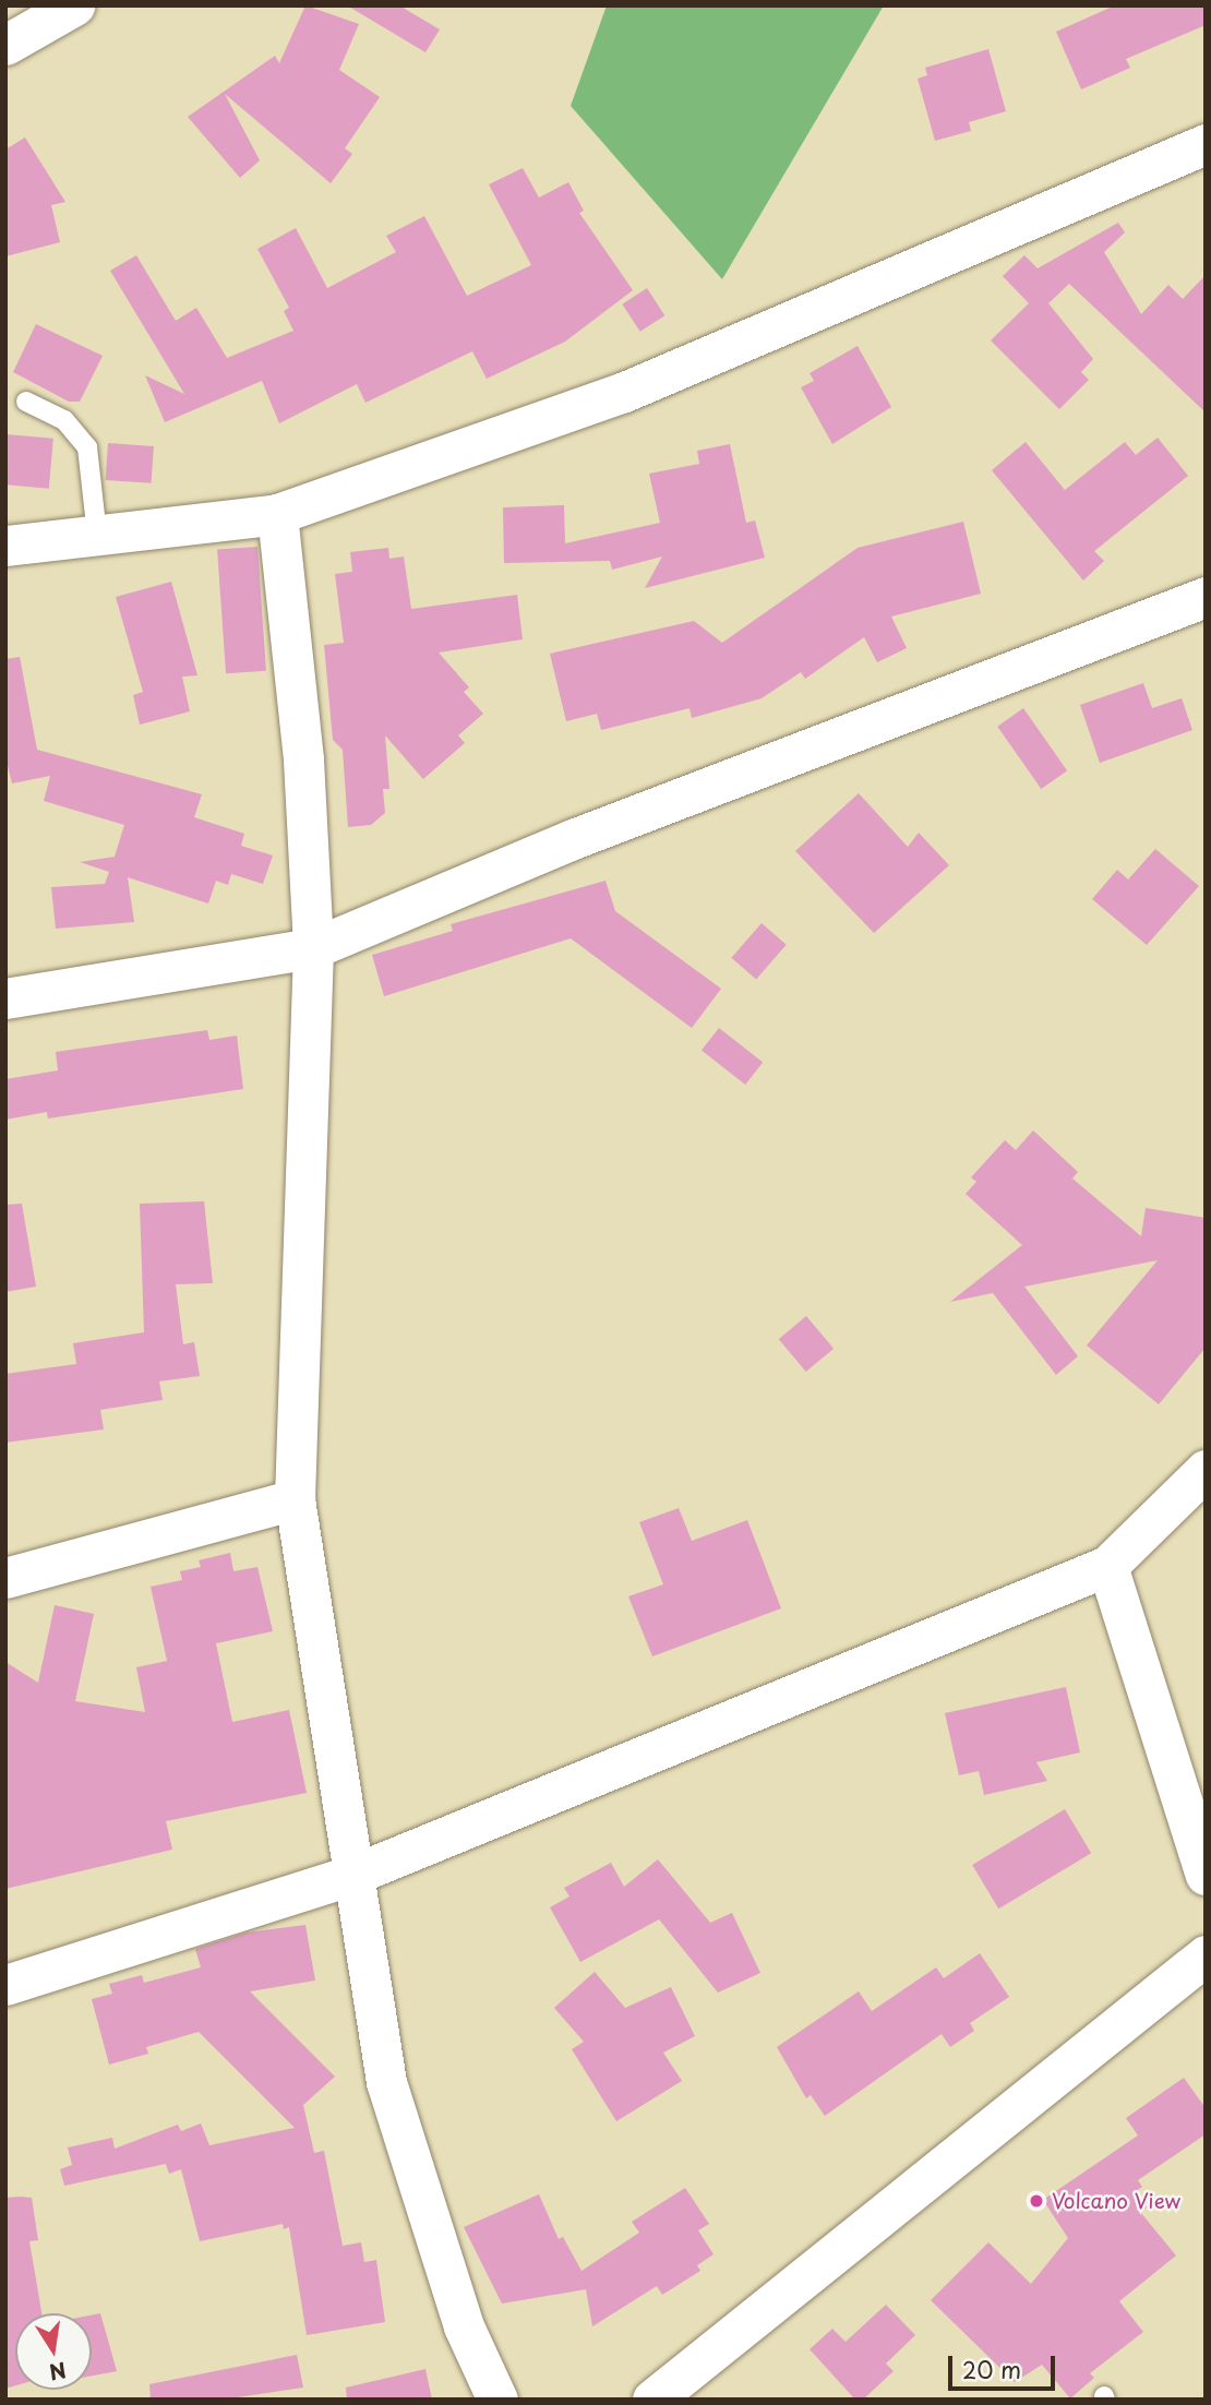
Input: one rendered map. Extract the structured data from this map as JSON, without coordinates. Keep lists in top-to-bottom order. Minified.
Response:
{"places":["Volcano View"],"scale_bar":"20 m","north":"bottom"}
